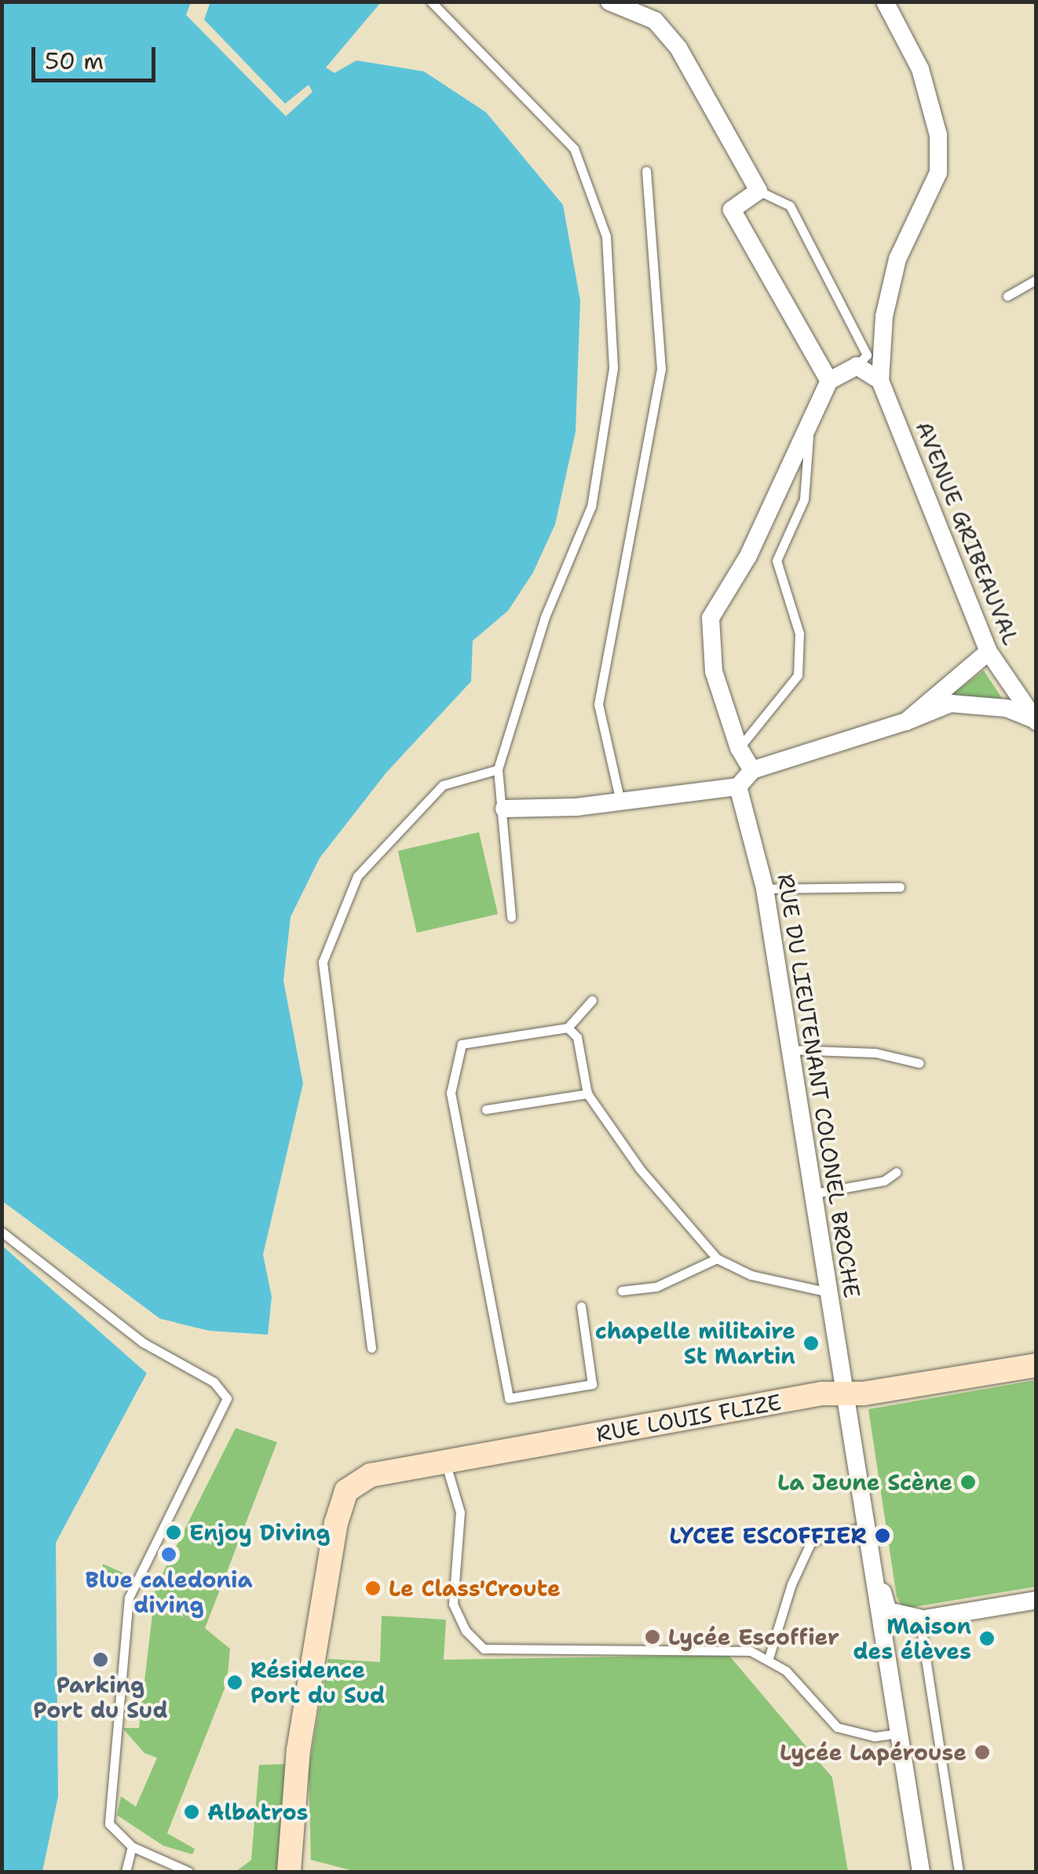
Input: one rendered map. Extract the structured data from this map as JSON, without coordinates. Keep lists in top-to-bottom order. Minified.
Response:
{"streets":{"street":["AVENUE GRIBEAUVAL","RUE DU LIEUTENANT COLONEL BROCHE","RUE LOUIS FLIZE"]},"crossings":[["RUE DU LIEUTENANT COLONEL BROCHE","RUE LOUIS FLIZE"]],"places":["chapelle militaire St Martin","La Jeune Scène","Enjoy Diving","LYCEE ESCOFFIER","Blue caledonia diving","Le Class'Croute","Lycée Escoffier","Maison des élèves","Parking Port du Sud","Résidence Port du Sud","Lycée Lapérouse","Albatros"],"scale_bar":"50 m"}
